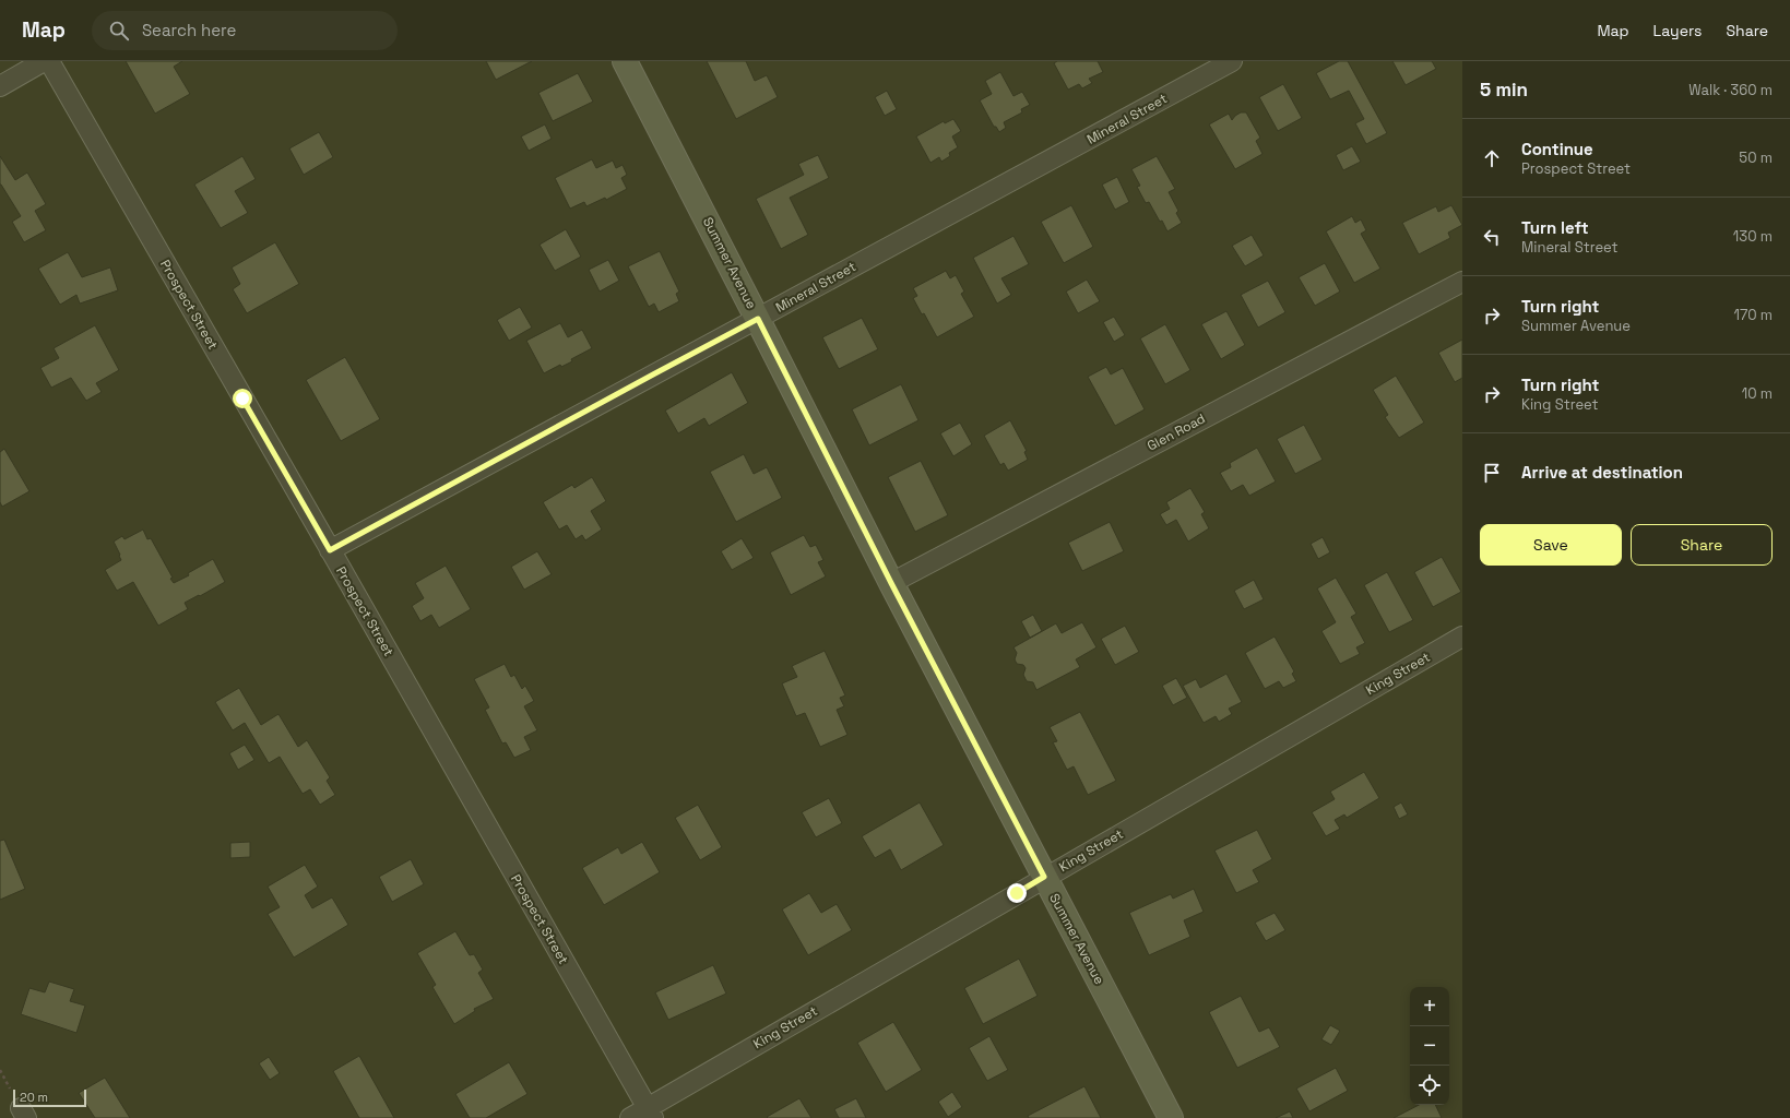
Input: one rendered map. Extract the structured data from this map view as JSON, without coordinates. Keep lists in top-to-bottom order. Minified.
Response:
{"streets":{"street":["Mineral Street","Summer Avenue","Prospect Street","Glen Road","King Street"]},"crossings":[["Mineral Street","Summer Avenue"],["Mineral Street","Prospect Street"],["Summer Avenue","Glen Road"],["Summer Avenue","King Street"],["Prospect Street","King Street"]],"scale_bar":"20 m","page":{"header":"Map","search":"Search here","nav":["Map","Layers","Share"],"heading":["5 min","Walk · 360 m"],"list":[["Continue","Prospect Street","50 m"],["Turn left","Mineral Street","130 m"],["Turn right","Summer Avenue","170 m"],["Turn right","King Street","10 m"],"Arrive at destination"],"buttons":["Save","Share"],"map_buttons":["+","−"],"scale":"20 m"}}
